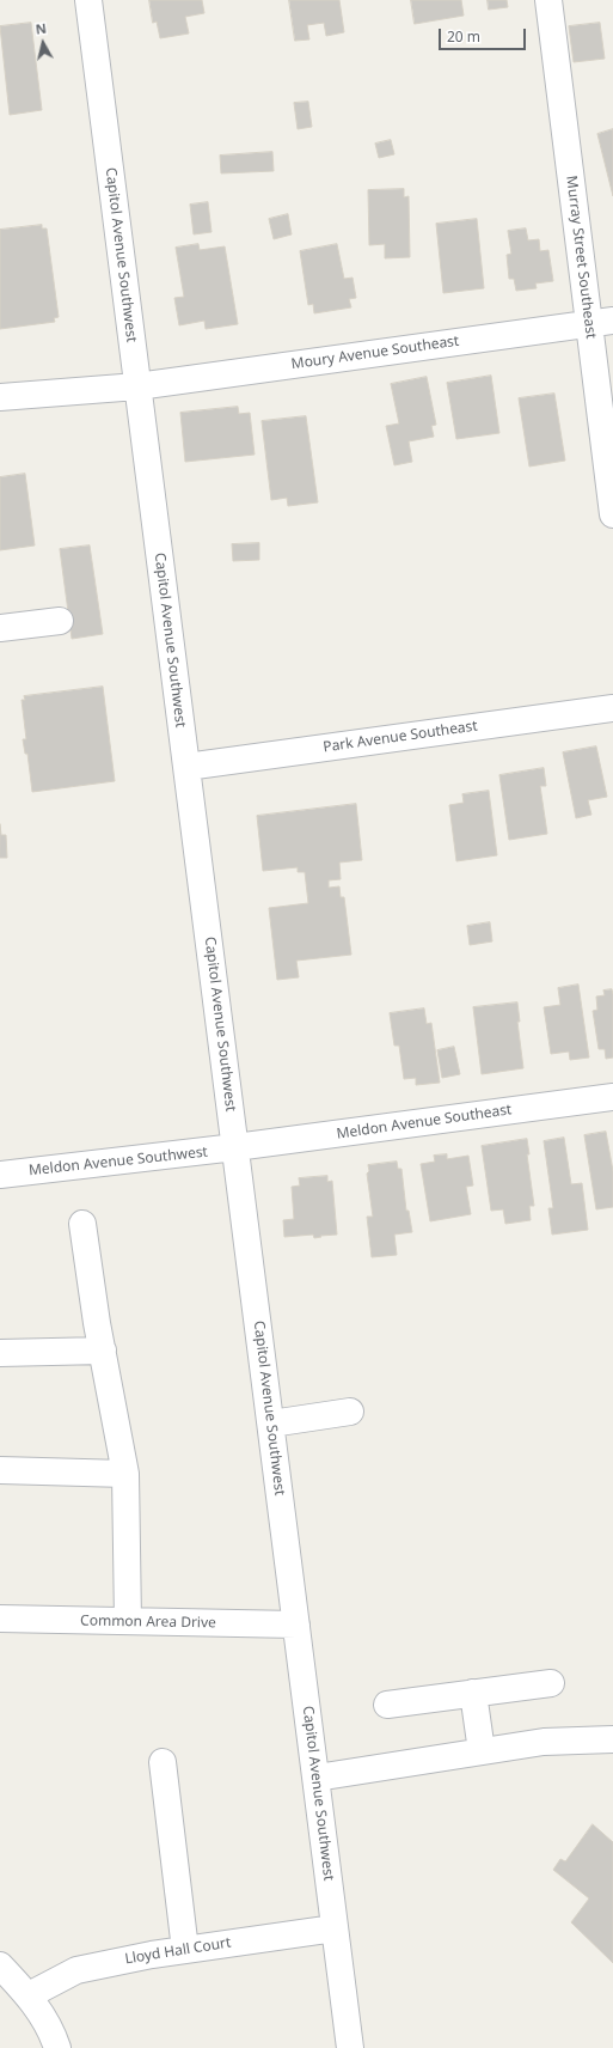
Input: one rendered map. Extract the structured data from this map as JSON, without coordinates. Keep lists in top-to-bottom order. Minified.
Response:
{"streets":{"street":["Capitol Avenue Southwest","Murray Street Southeast","Moury Avenue Southeast","Park Avenue Southeast","Meldon Avenue Southeast","Meldon Avenue Southwest","Common Area Drive","Lloyd Hall Court"]},"crossings":[["Capitol Avenue Southwest","Moury Avenue Southeast"],["Capitol Avenue Southwest","Park Avenue Southeast"],["Capitol Avenue Southwest","Meldon Avenue Southeast"],["Capitol Avenue Southwest","Meldon Avenue Southwest"],["Capitol Avenue Southwest","Common Area Drive"],["Capitol Avenue Southwest","Lloyd Hall Court"],["Murray Street Southeast","Moury Avenue Southeast"],["Meldon Avenue Southeast","Meldon Avenue Southwest"]],"scale_bar":"20 m","north":"top"}
